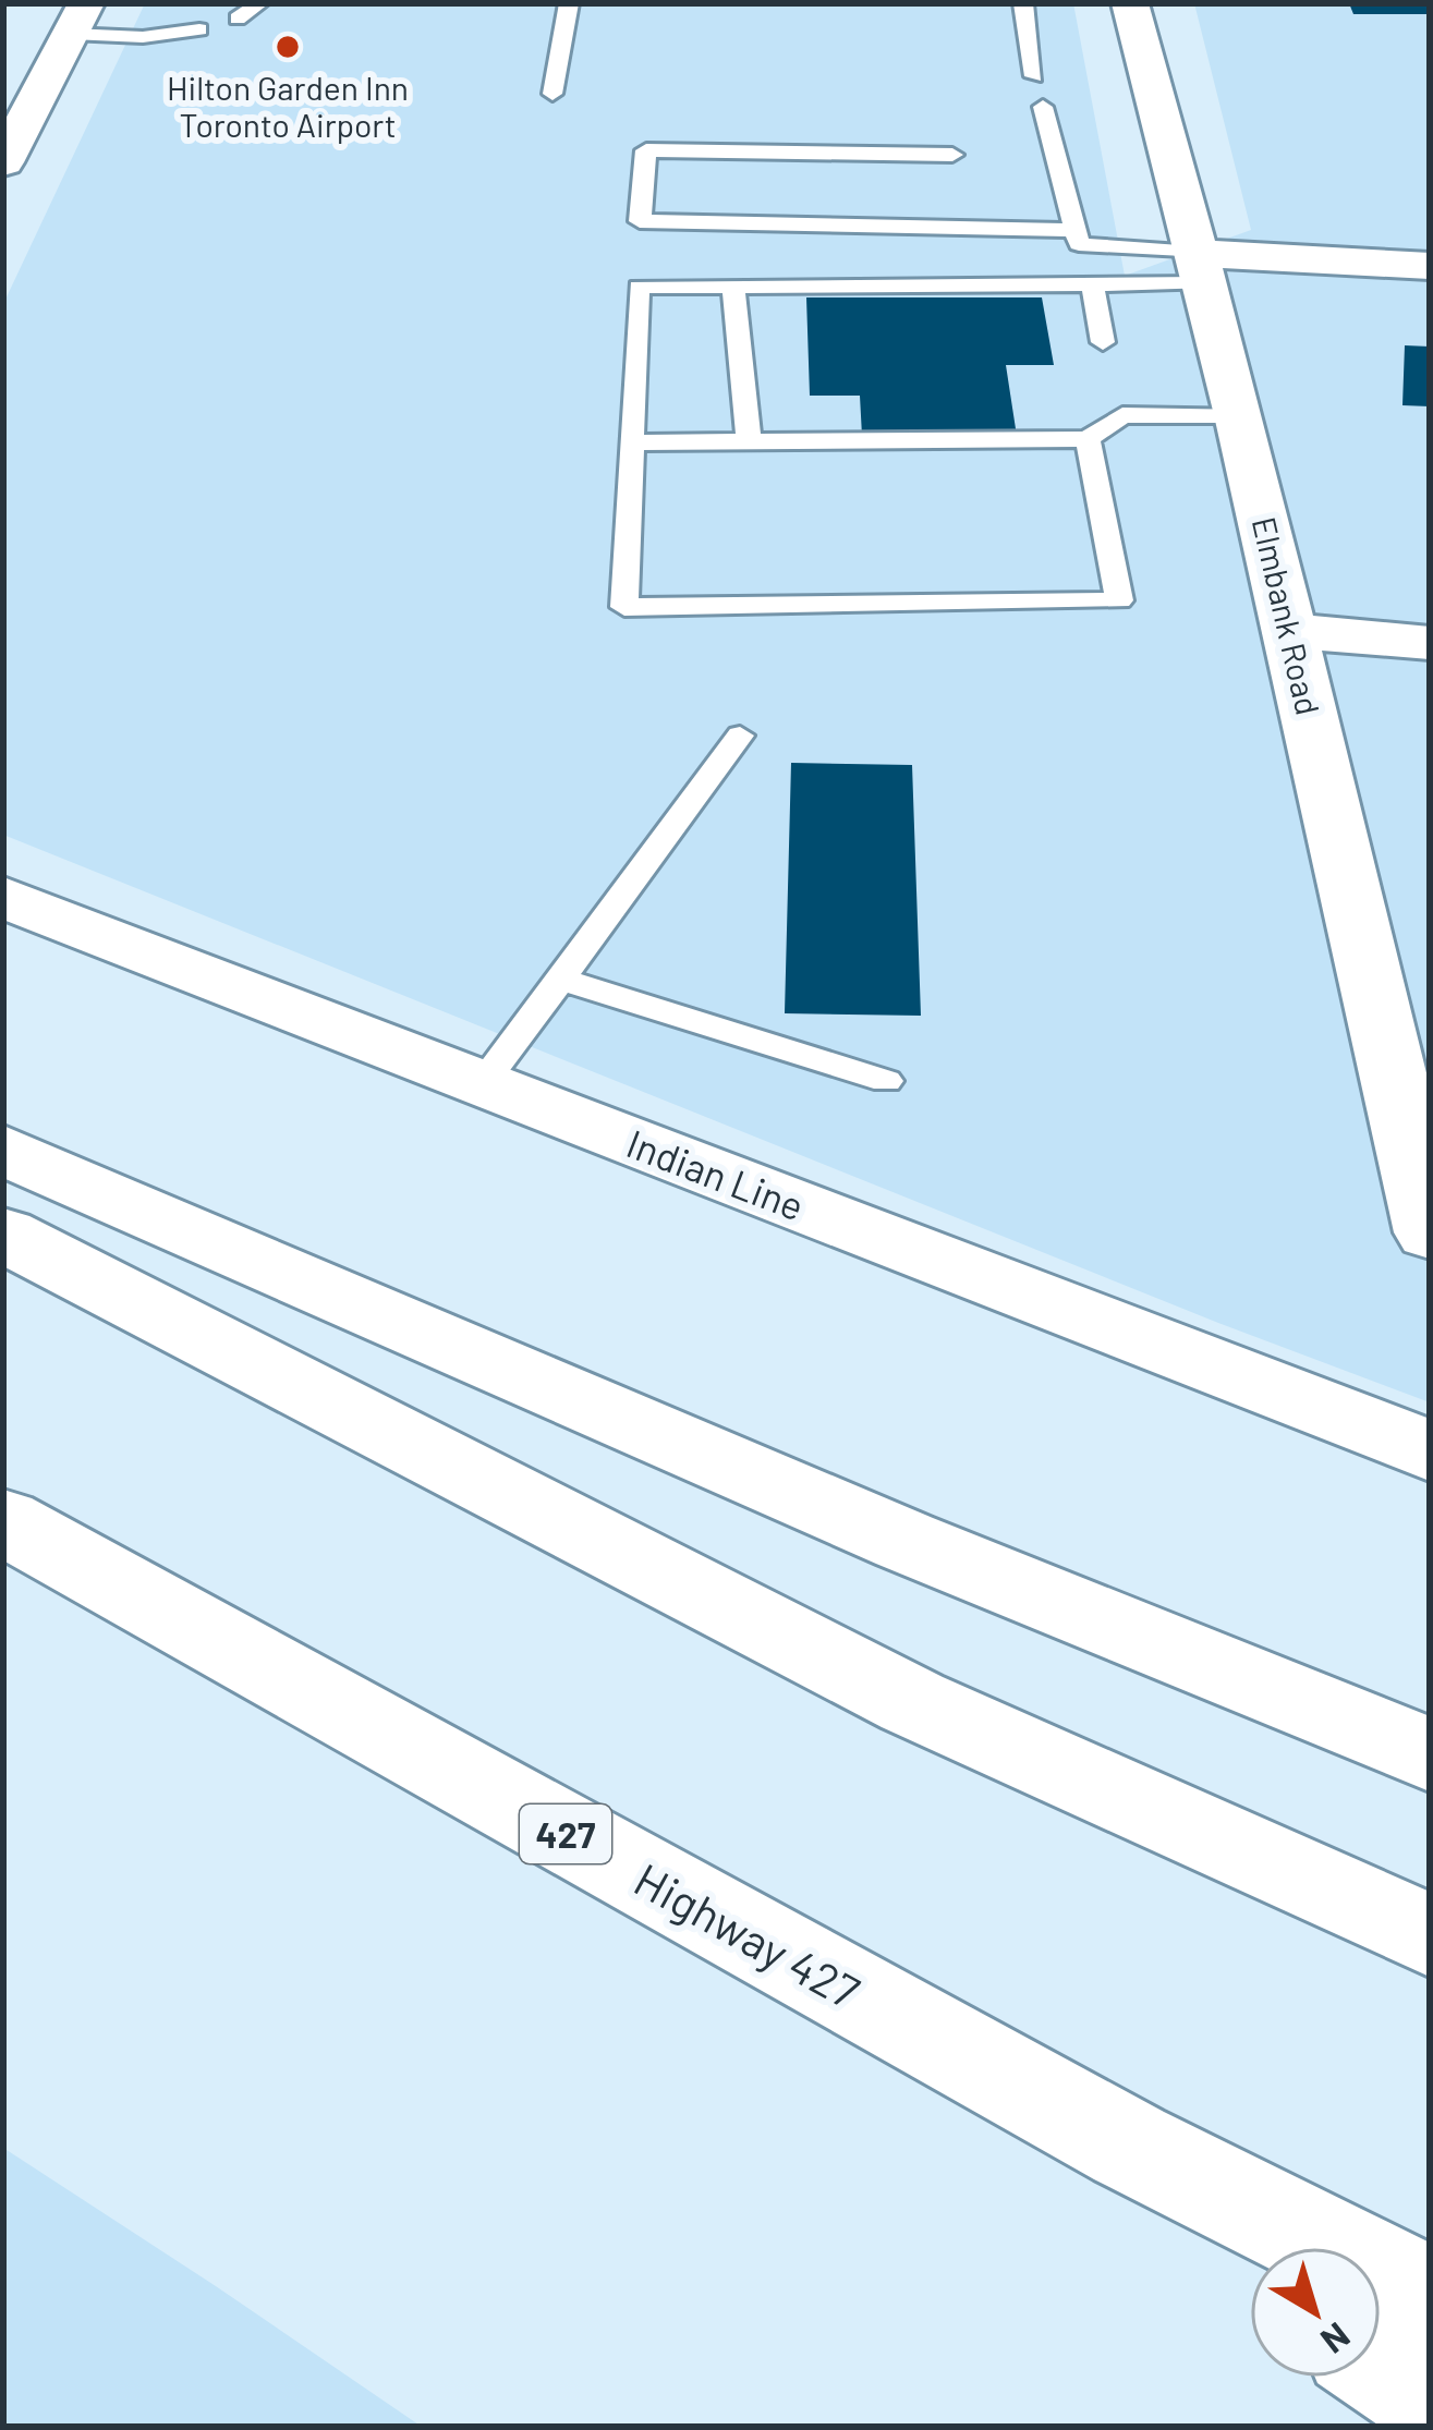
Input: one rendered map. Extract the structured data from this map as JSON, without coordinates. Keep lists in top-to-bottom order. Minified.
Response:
{"streets":{"main road":["Elmbank Road","Indian Line","427","Highway 427"]},"places":["Hilton Garden Inn Toronto Airport"],"north":"bottom right"}
